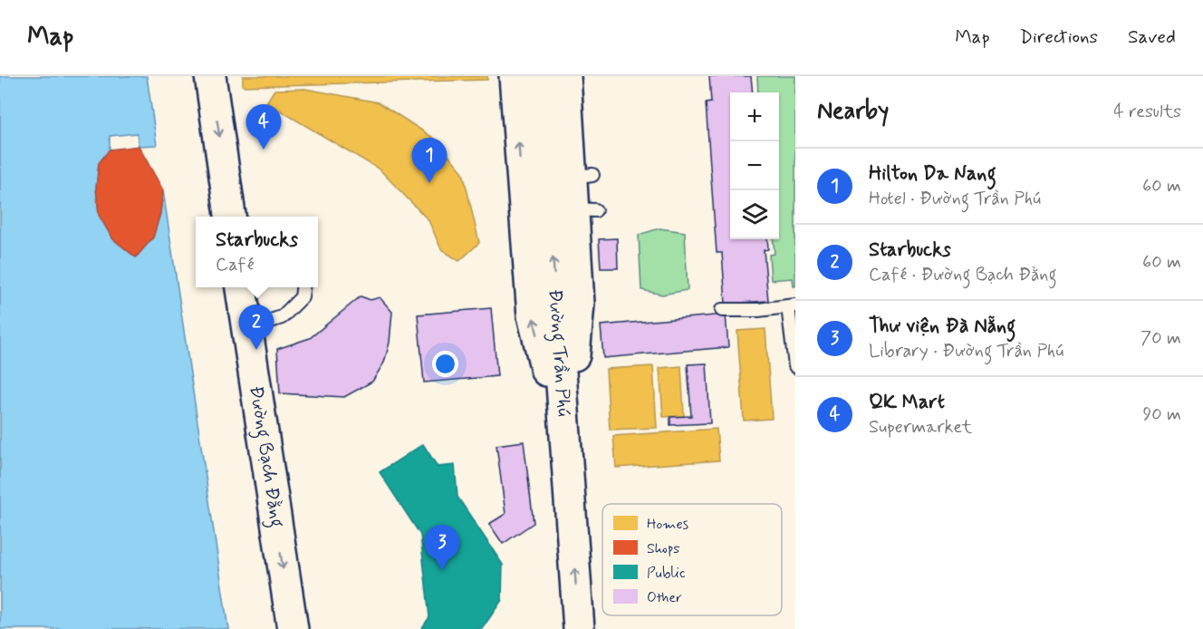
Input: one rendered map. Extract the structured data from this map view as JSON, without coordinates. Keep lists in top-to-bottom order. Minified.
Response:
{"streets":{"main road":["Đường Trần Phú","Đường Bạch Đằng"]},"one_way":["Đường Bạch Đằng"],"legend":["Homes","Shops","Public","Other"],"page":{"header":"Map","nav":["Map","Directions","Saved"],"heading":["Nearby","4 results"],"map_buttons":["+","−"],"pins":["4","1","2","3"],"list":[{"mark":"1","name":"Hilton Da Nang","note":"Hotel · Đường Trần Phú","value":"60 m"},{"mark":"2","name":"Starbucks","note":"Café · Đường Bạch Đằng","value":"60 m"},{"mark":"3","name":"Thư viện Đà Nẵng","note":"Library · Đường Trần Phú","value":"70 m"},{"mark":"4","name":"QK Mart","note":"Supermarket","value":"90 m"}],"popup":["Starbucks","Café"]}}
